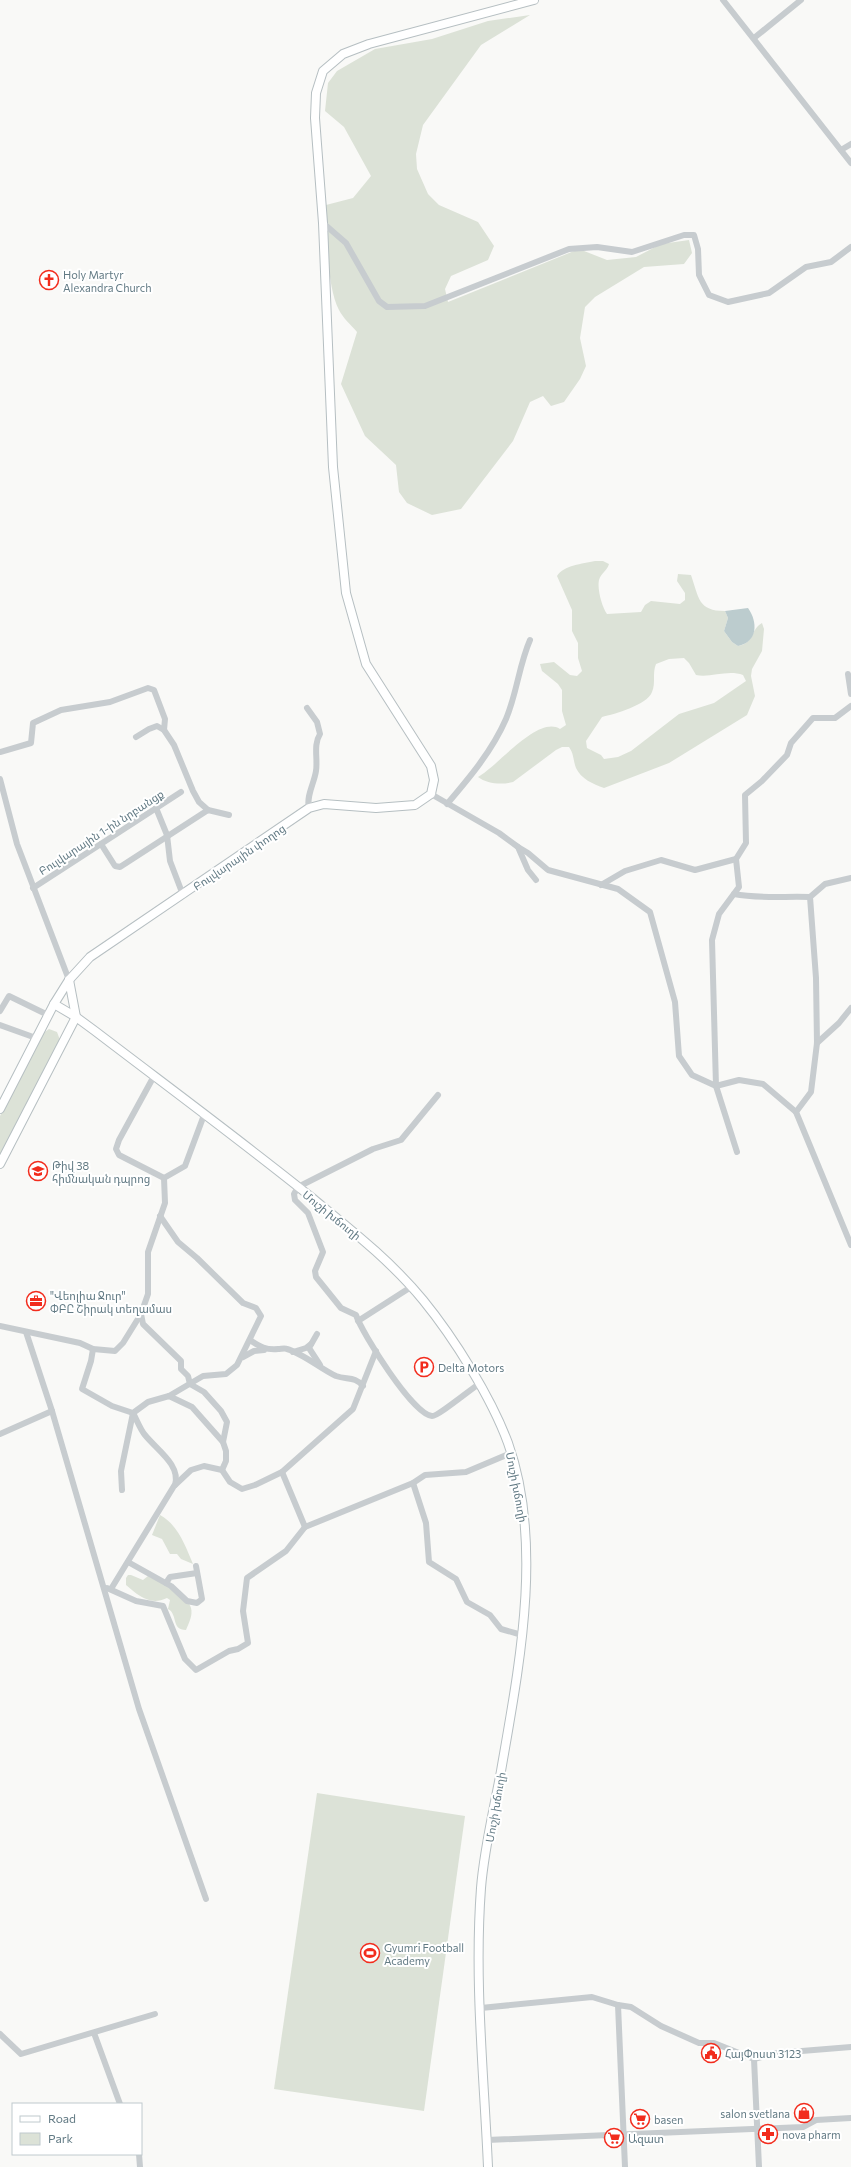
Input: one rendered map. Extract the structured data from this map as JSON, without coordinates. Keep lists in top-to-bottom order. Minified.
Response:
{"streets":{"street":["Բուլվարային 1-ին նրբանցք","Բուլվարային փողոց","Մուշի խճուղի"]},"crossings":[["Բուլվարային փողոց","Մուշի խճուղի"]],"places":{"church":["Holy Martyr Alexandra Church"],"school or university":["Թիվ 38 հիմնական դպրոց"],"office":["\"Վեոլիա Ջուր\" ՓԲԸ Շիրակ տեղամաս"],"parking":["Delta Motors"],"sports":["Gyumri Football Academy"],"public building":["ՀայՓոստ 3123"],"shop":["salon svetlana"],"supermarket":["basen","Ազատ"],"pharmacy":["nova pharm"]},"legend":["Road","Park"]}
